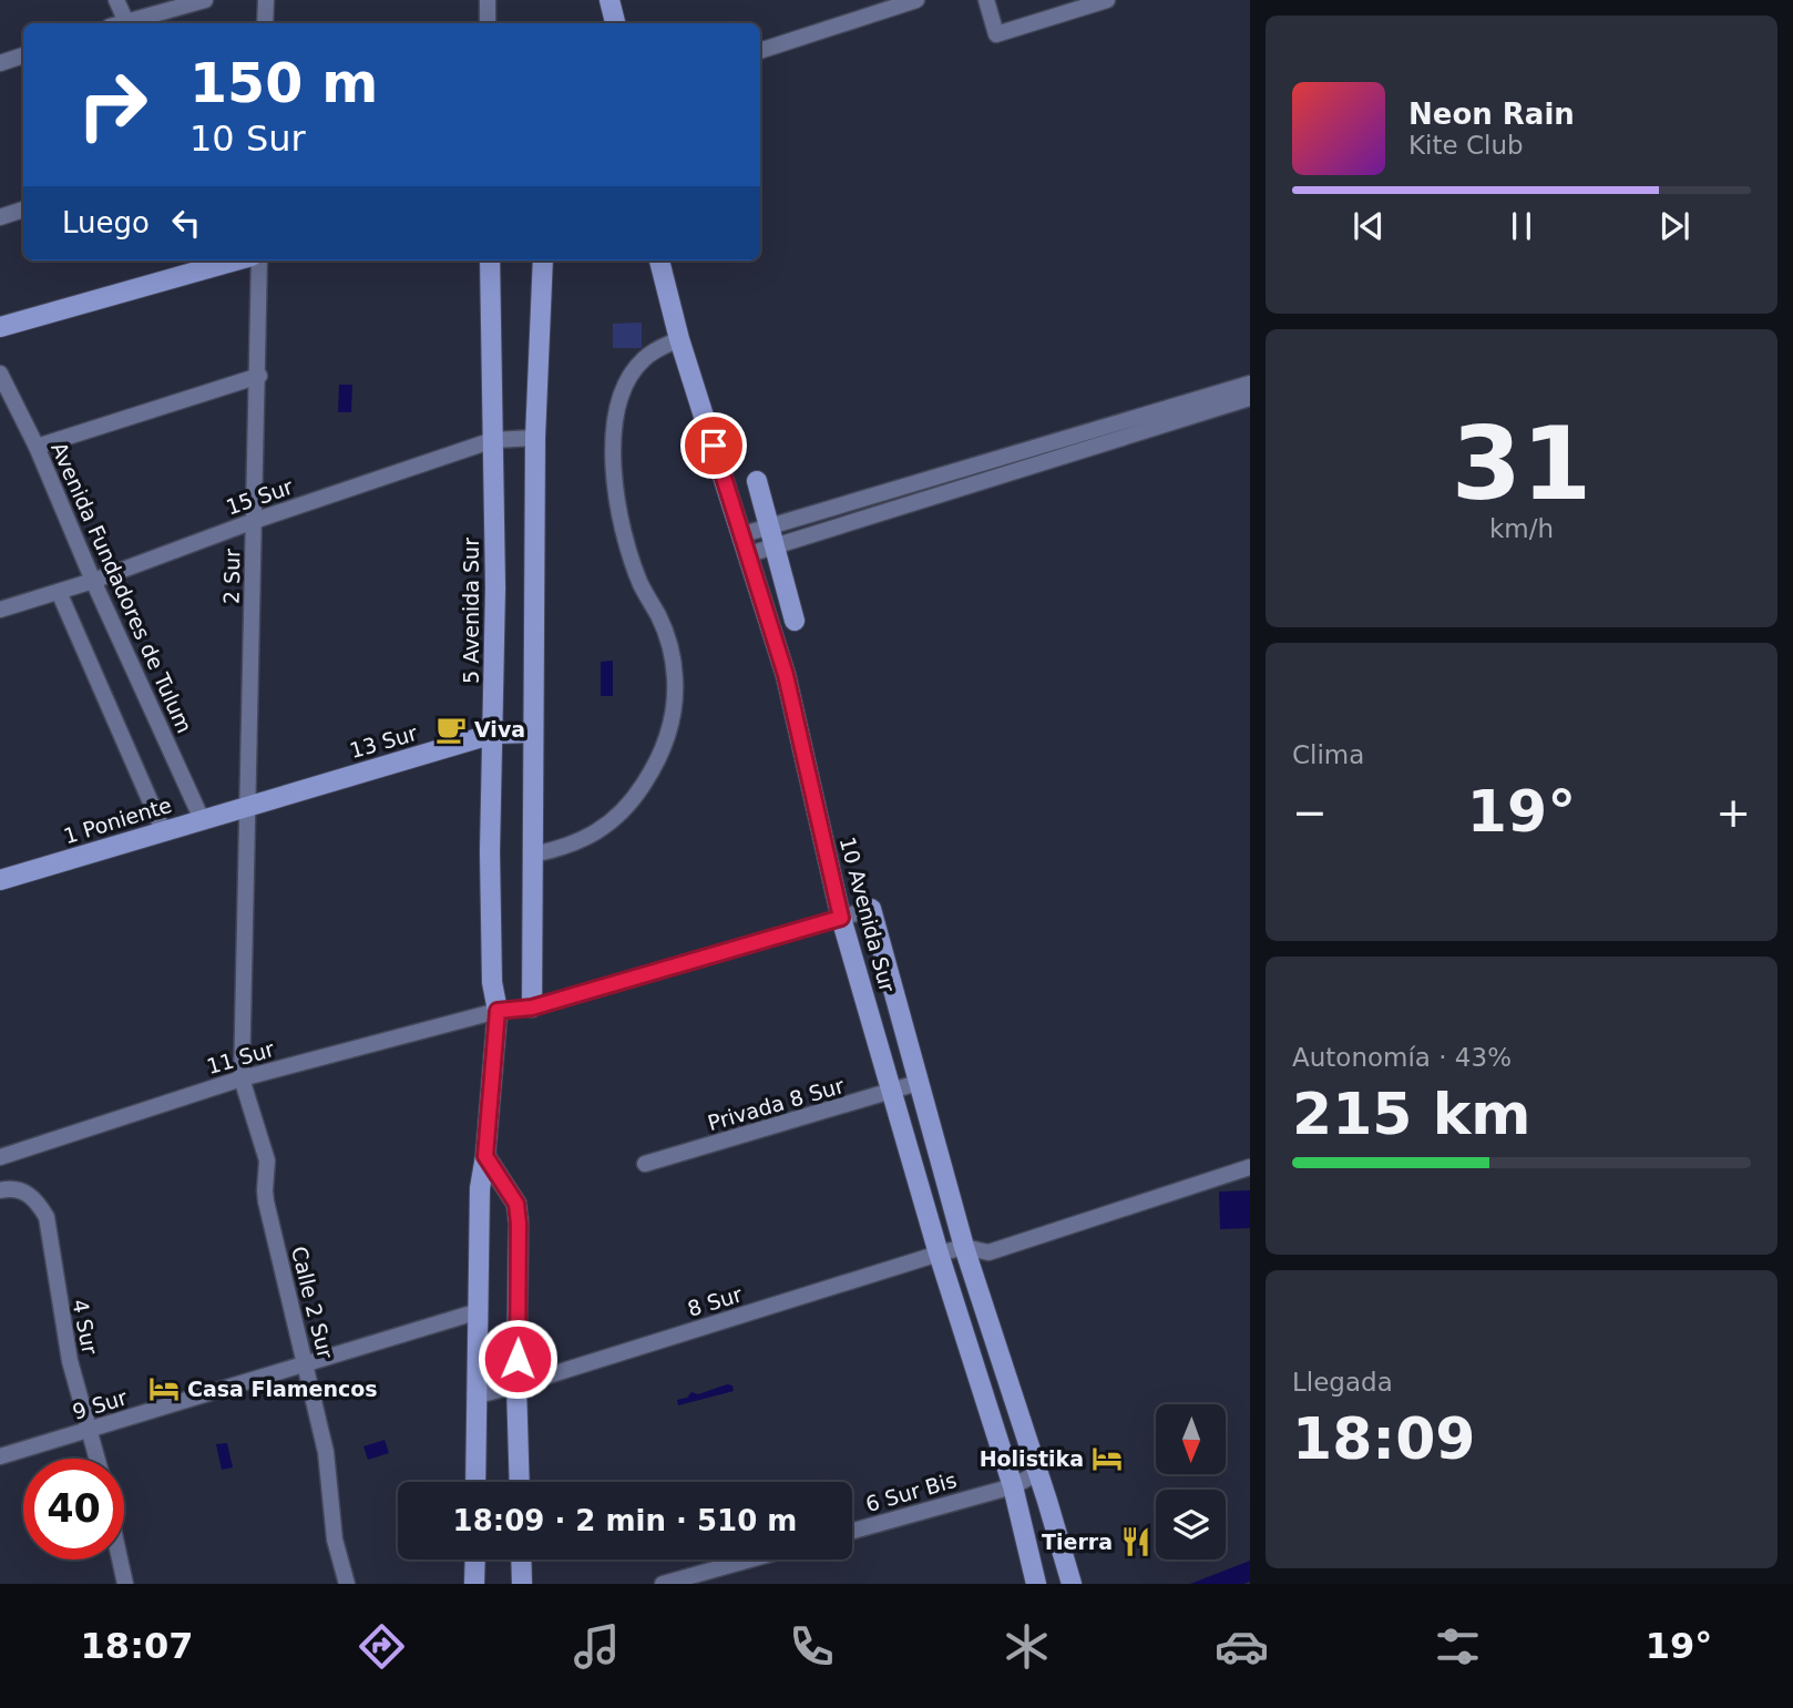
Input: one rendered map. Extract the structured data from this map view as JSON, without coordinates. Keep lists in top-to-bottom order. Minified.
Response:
{"streets":{"street":["15 Sur","2 Sur","Avenida Fundadores de Tulum","5 Avenida Sur","13 Sur","1 Poniente","10 Avenida Sur","11 Sur","Privada 8 Sur","8 Sur","Calle 2 Sur","4 Sur","9 Sur","6 Sur Bis"]},"crossings":[["15 Sur","2 Sur"],["15 Sur","Avenida Fundadores de Tulum"],["15 Sur","5 Avenida Sur"],["2 Sur","13 Sur"],["2 Sur","1 Poniente"],["2 Sur","11 Sur"],["2 Sur","Calle 2 Sur"],["Avenida Fundadores de Tulum","1 Poniente"],["5 Avenida Sur","13 Sur"],["5 Avenida Sur","11 Sur"],["5 Avenida Sur","8 Sur"],["5 Avenida Sur","9 Sur"],["13 Sur","1 Poniente"],["10 Avenida Sur","11 Sur"],["10 Avenida Sur","Privada 8 Sur"],["10 Avenida Sur","8 Sur"],["10 Avenida Sur","6 Sur Bis"],["11 Sur","Calle 2 Sur"],["Calle 2 Sur","9 Sur"],["4 Sur","9 Sur"]],"places":{"cafe":["Viva"],"hotel":["Casa Flamencos","Holistika"],"restaurant":["Tierra"]},"north":"bottom","page":{"turn":["150 m","10 Sur"],"song":["Neon Rain","Kite Club"],"then":"Luego","tile":[["31","km/h"],"Clima",["Autonomía · 43%","215 km"],["Llegada","18:09"]],"heat":["−","19°","+"],"limit":"40","trip":"18:09 · 2 min · 510 m","tabs":["18:07","19°"]}}
